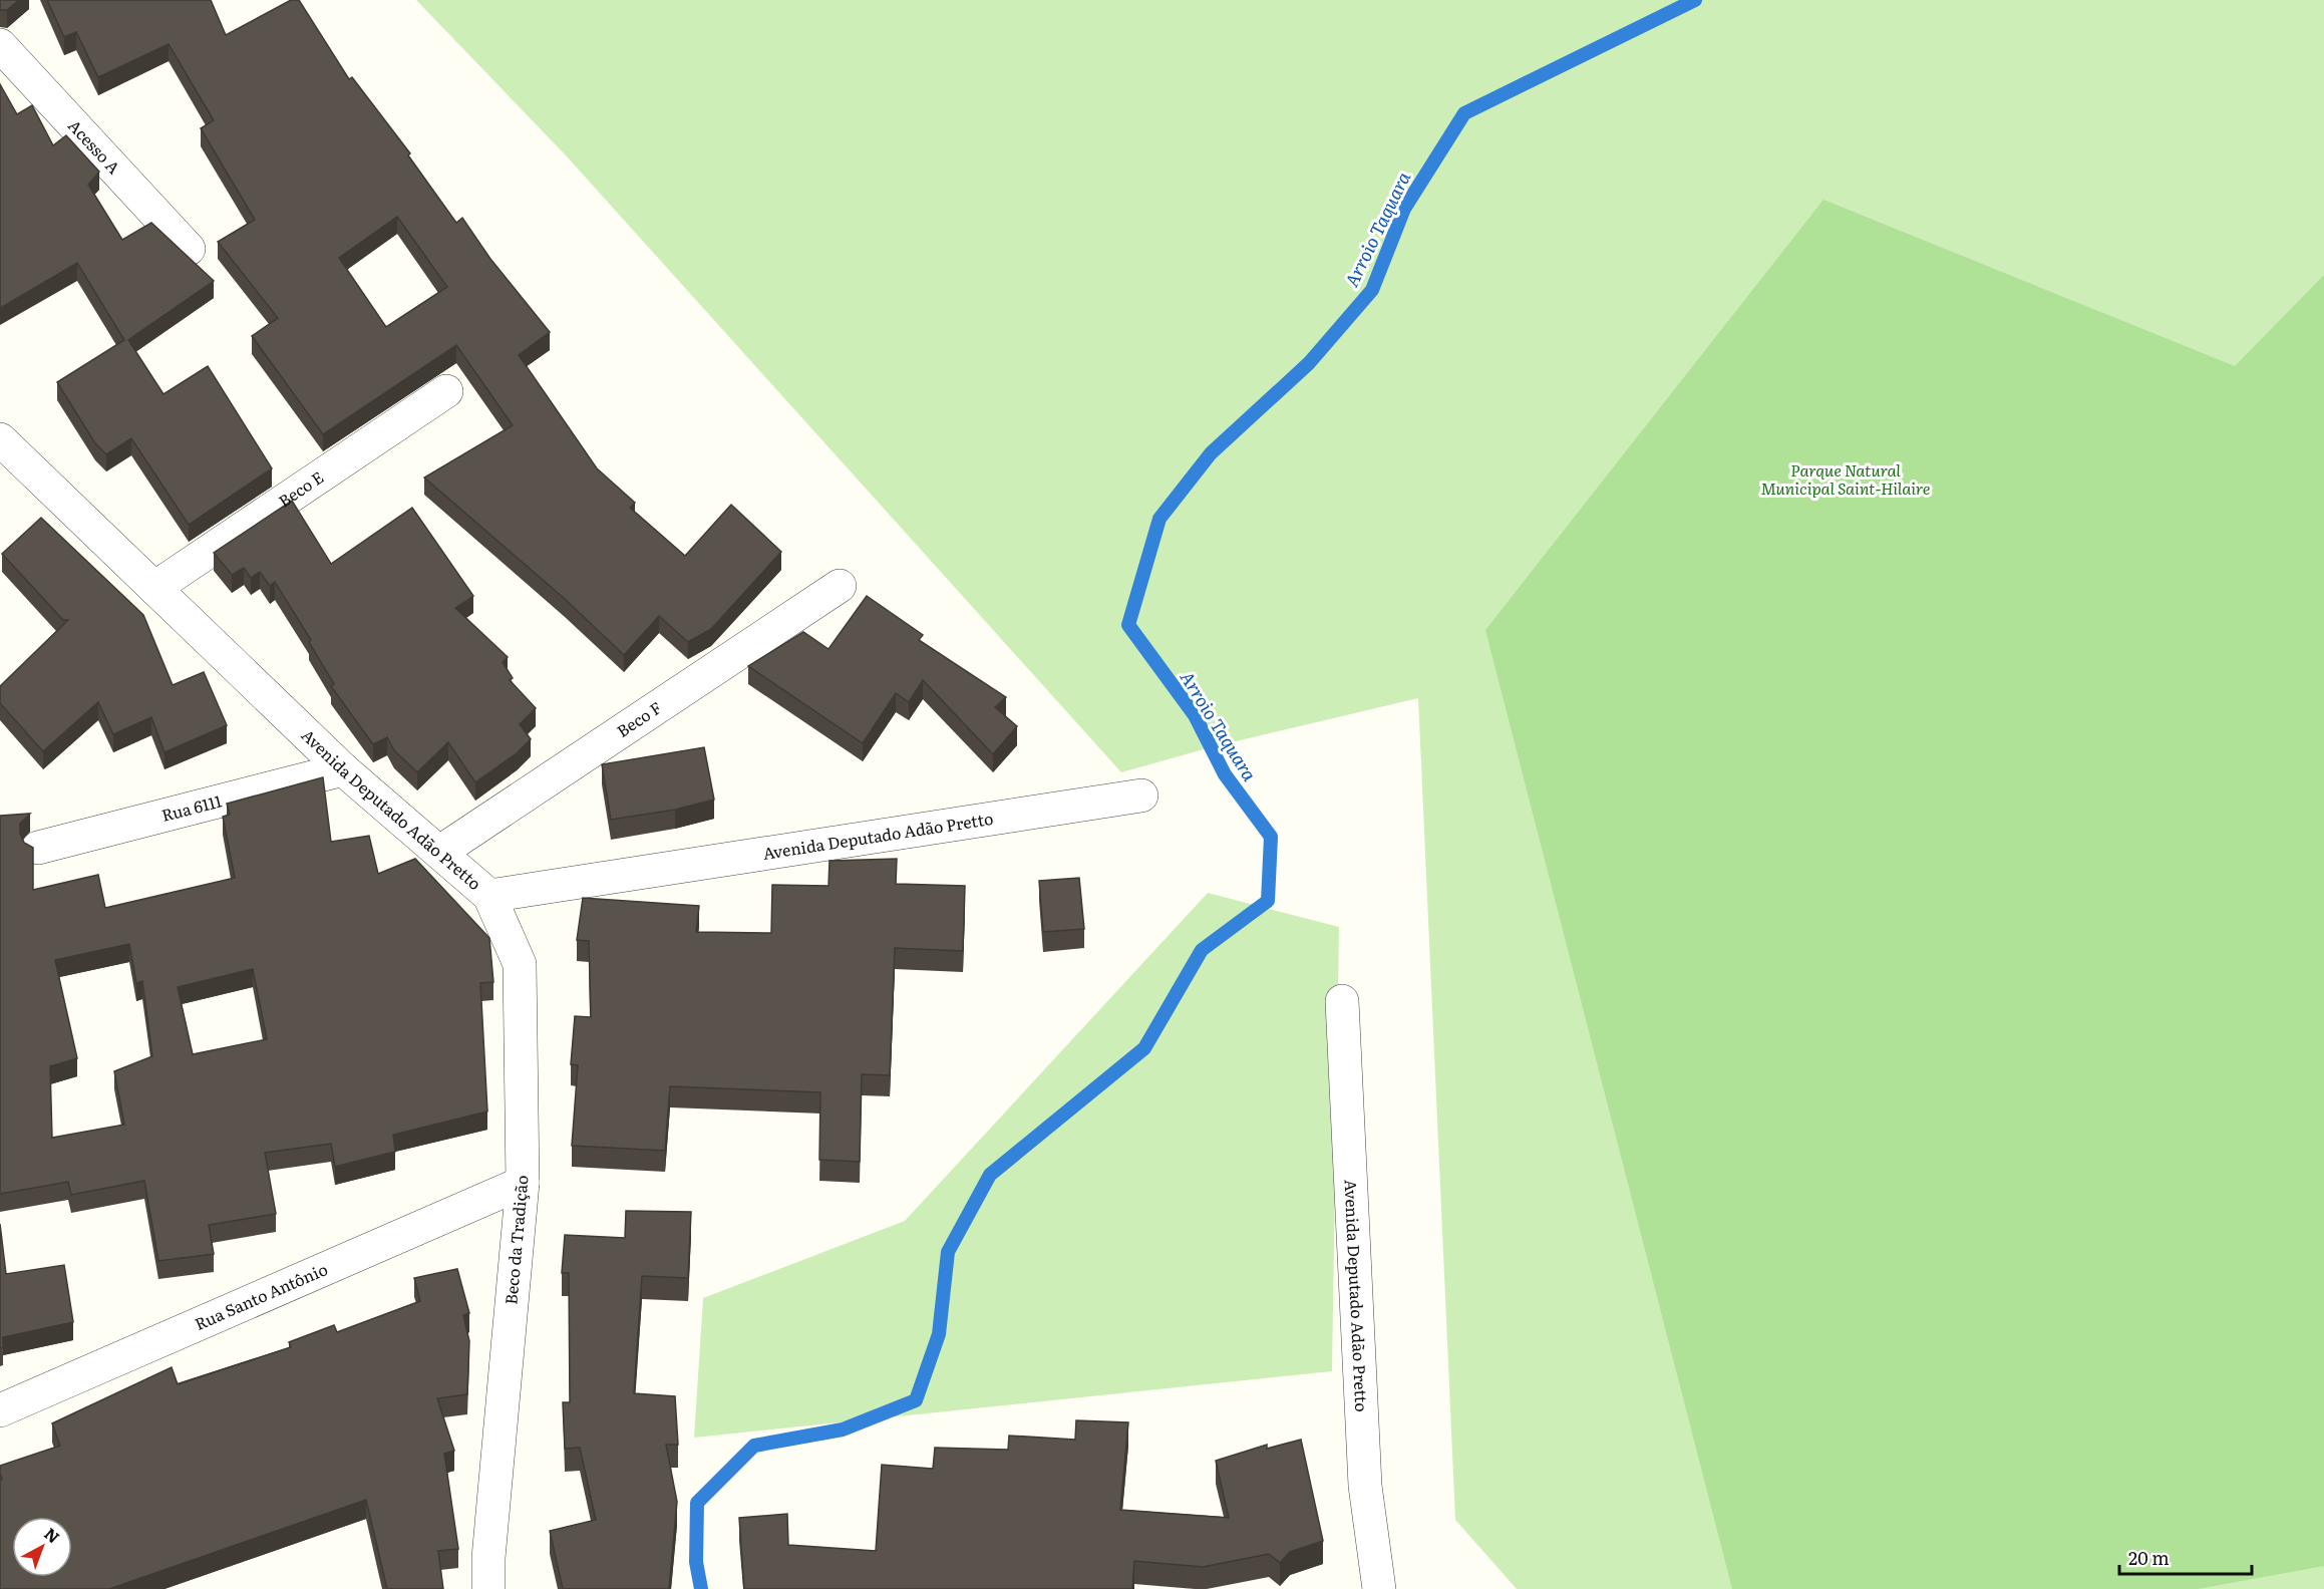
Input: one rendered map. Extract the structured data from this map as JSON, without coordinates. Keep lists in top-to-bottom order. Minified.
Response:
{"streets":{"street":["Acesso A","Beco E","Beco F","Rua 6111","Avenida Deputado Adão Pretto","Beco da Tradição","Rua Santo Antônio"]},"crossings":[["Beco E","Avenida Deputado Adão Pretto"],["Beco F","Avenida Deputado Adão Pretto"],["Rua 6111","Avenida Deputado Adão Pretto"],["Avenida Deputado Adão Pretto","Beco da Tradição"],["Beco da Tradição","Rua Santo Antônio"]],"water":["Arroio Taquara"],"parks":["Parque Natural Municipal Saint-Hilaire"],"scale_bar":"20 m","north":"top right"}
